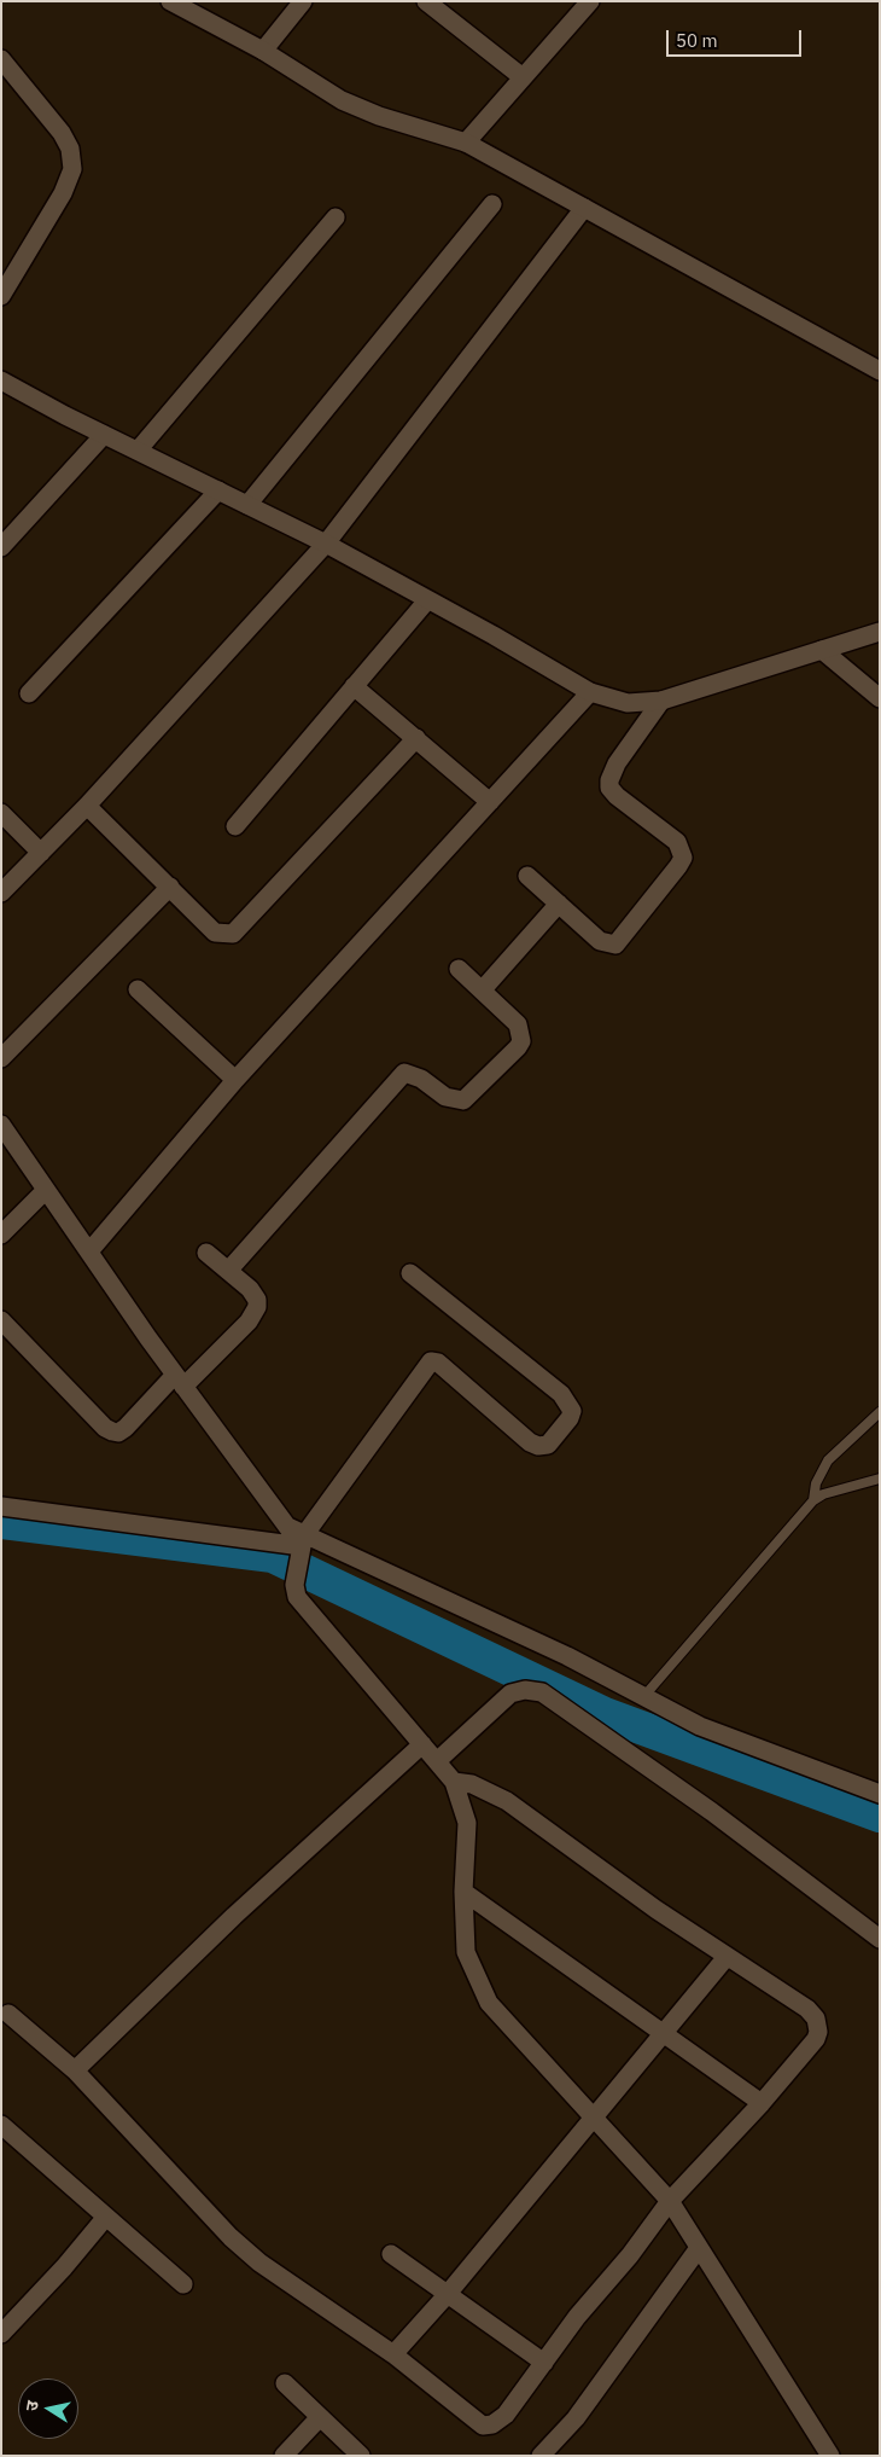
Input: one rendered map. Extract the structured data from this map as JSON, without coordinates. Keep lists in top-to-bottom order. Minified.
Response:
{"scale_bar":"50 m","north":"left"}
